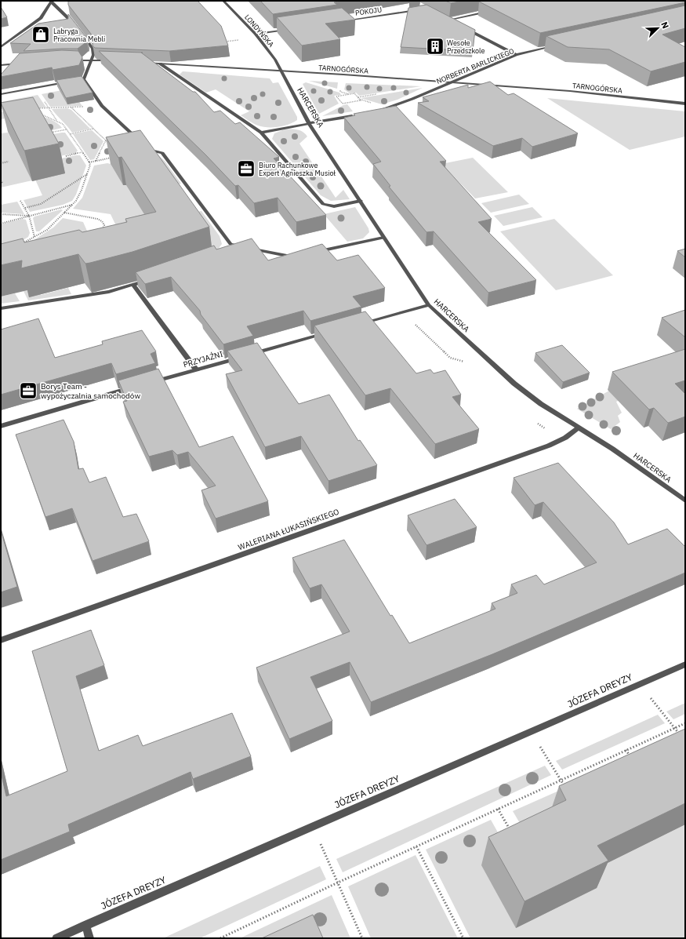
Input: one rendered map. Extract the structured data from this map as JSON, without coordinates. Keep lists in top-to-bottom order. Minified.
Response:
{"streets":{"street":["POKOJU","LONDYŃSKA","NORBERTA BARLICKIEGO","TARNOGÓRSKA","HARCERSKA","PRZYJAŹNI","WALERIANA ŁUKASIŃSKIEGO","JÓZEFA DREYZY"]},"crossings":[["LONDYŃSKA","TARNOGÓRSKA"],["LONDYŃSKA","HARCERSKA"],["NORBERTA BARLICKIEGO","TARNOGÓRSKA"],["TARNOGÓRSKA","HARCERSKA"],["HARCERSKA","WALERIANA ŁUKASIŃSKIEGO"]],"places":{"shop":["Labryga Pracownia Mebli"],"building":["Wesołe Przedszkole"],"office":["Biuro Rachunkowe Expert Agnieszka Musioł","Borys Team - wypożyczalnia samochodów"]},"north":"top right"}
